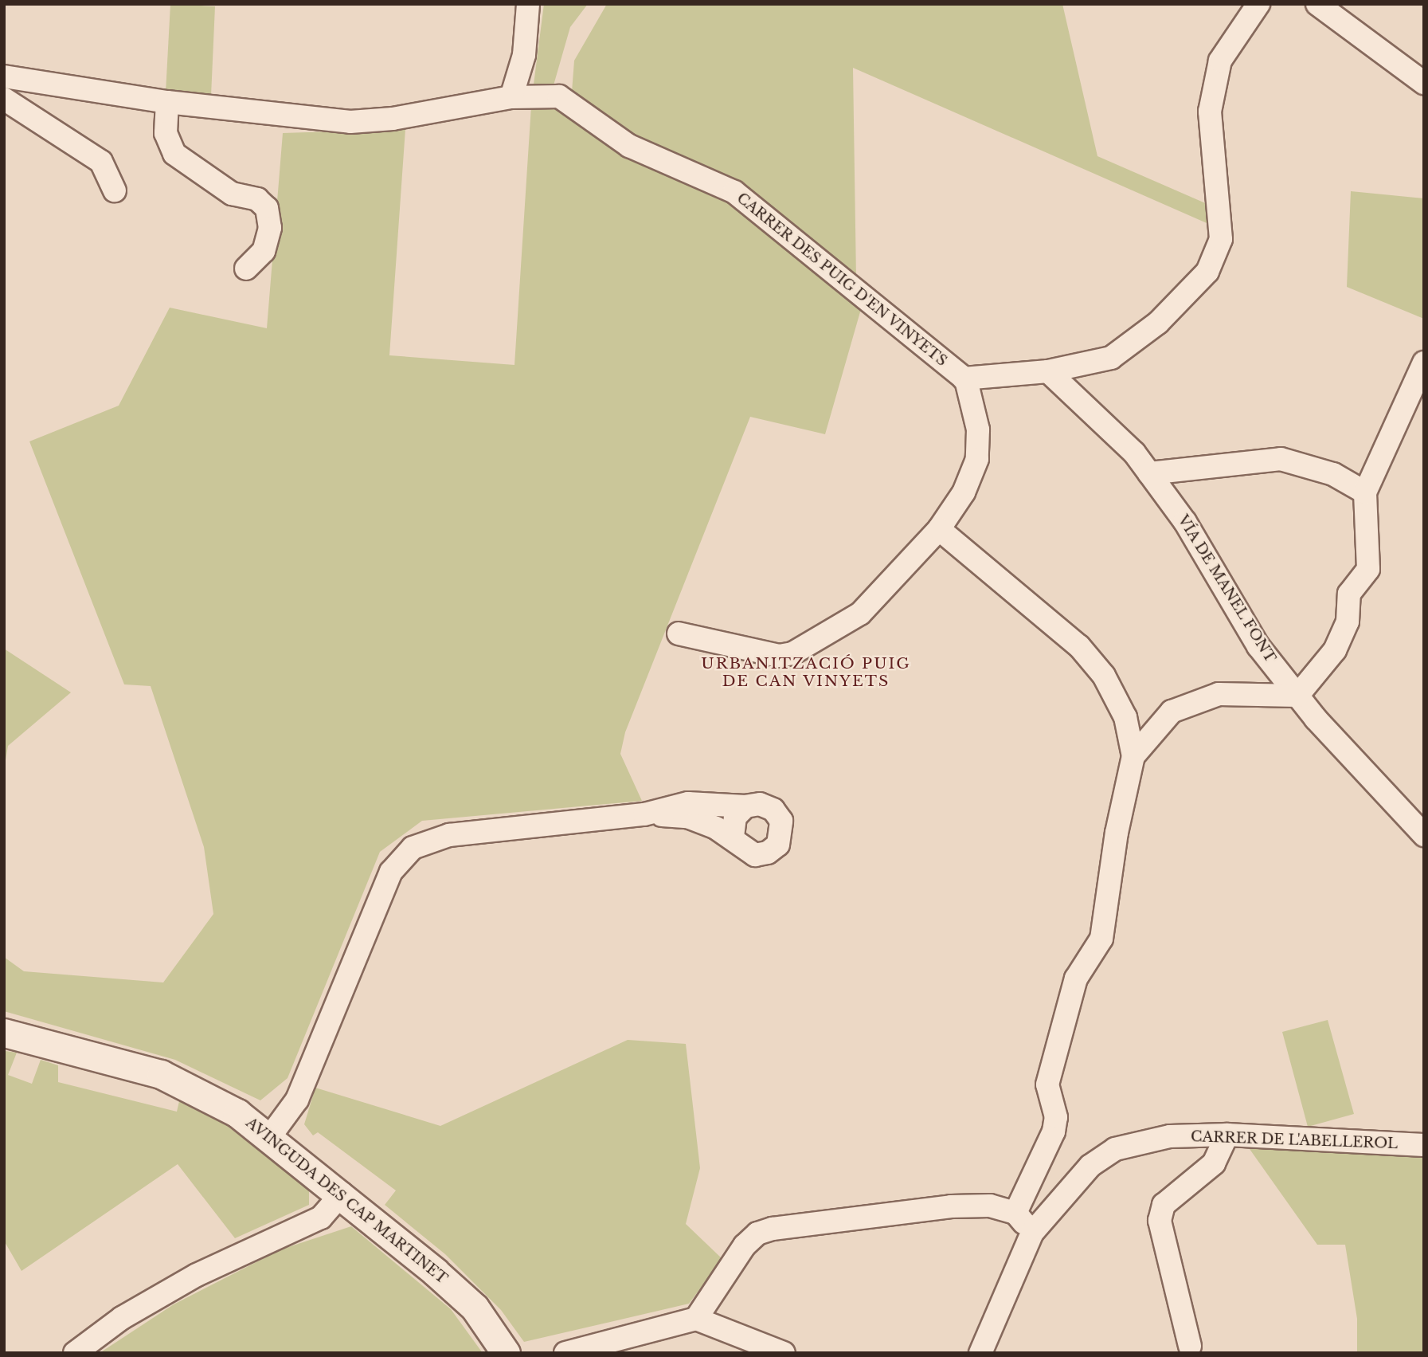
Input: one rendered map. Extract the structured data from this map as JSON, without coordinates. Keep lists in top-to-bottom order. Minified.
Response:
{"streets":{"street":["CARRER DES PUIG D'EN VINYETS","VÍA DE MANEL FONT","CARRER DE L'ABELLEROL","AVINGUDA DES CAP MARTINET"]},"districts":["URBANITZACIÓ PUIG DE CAN VINYETS"]}
